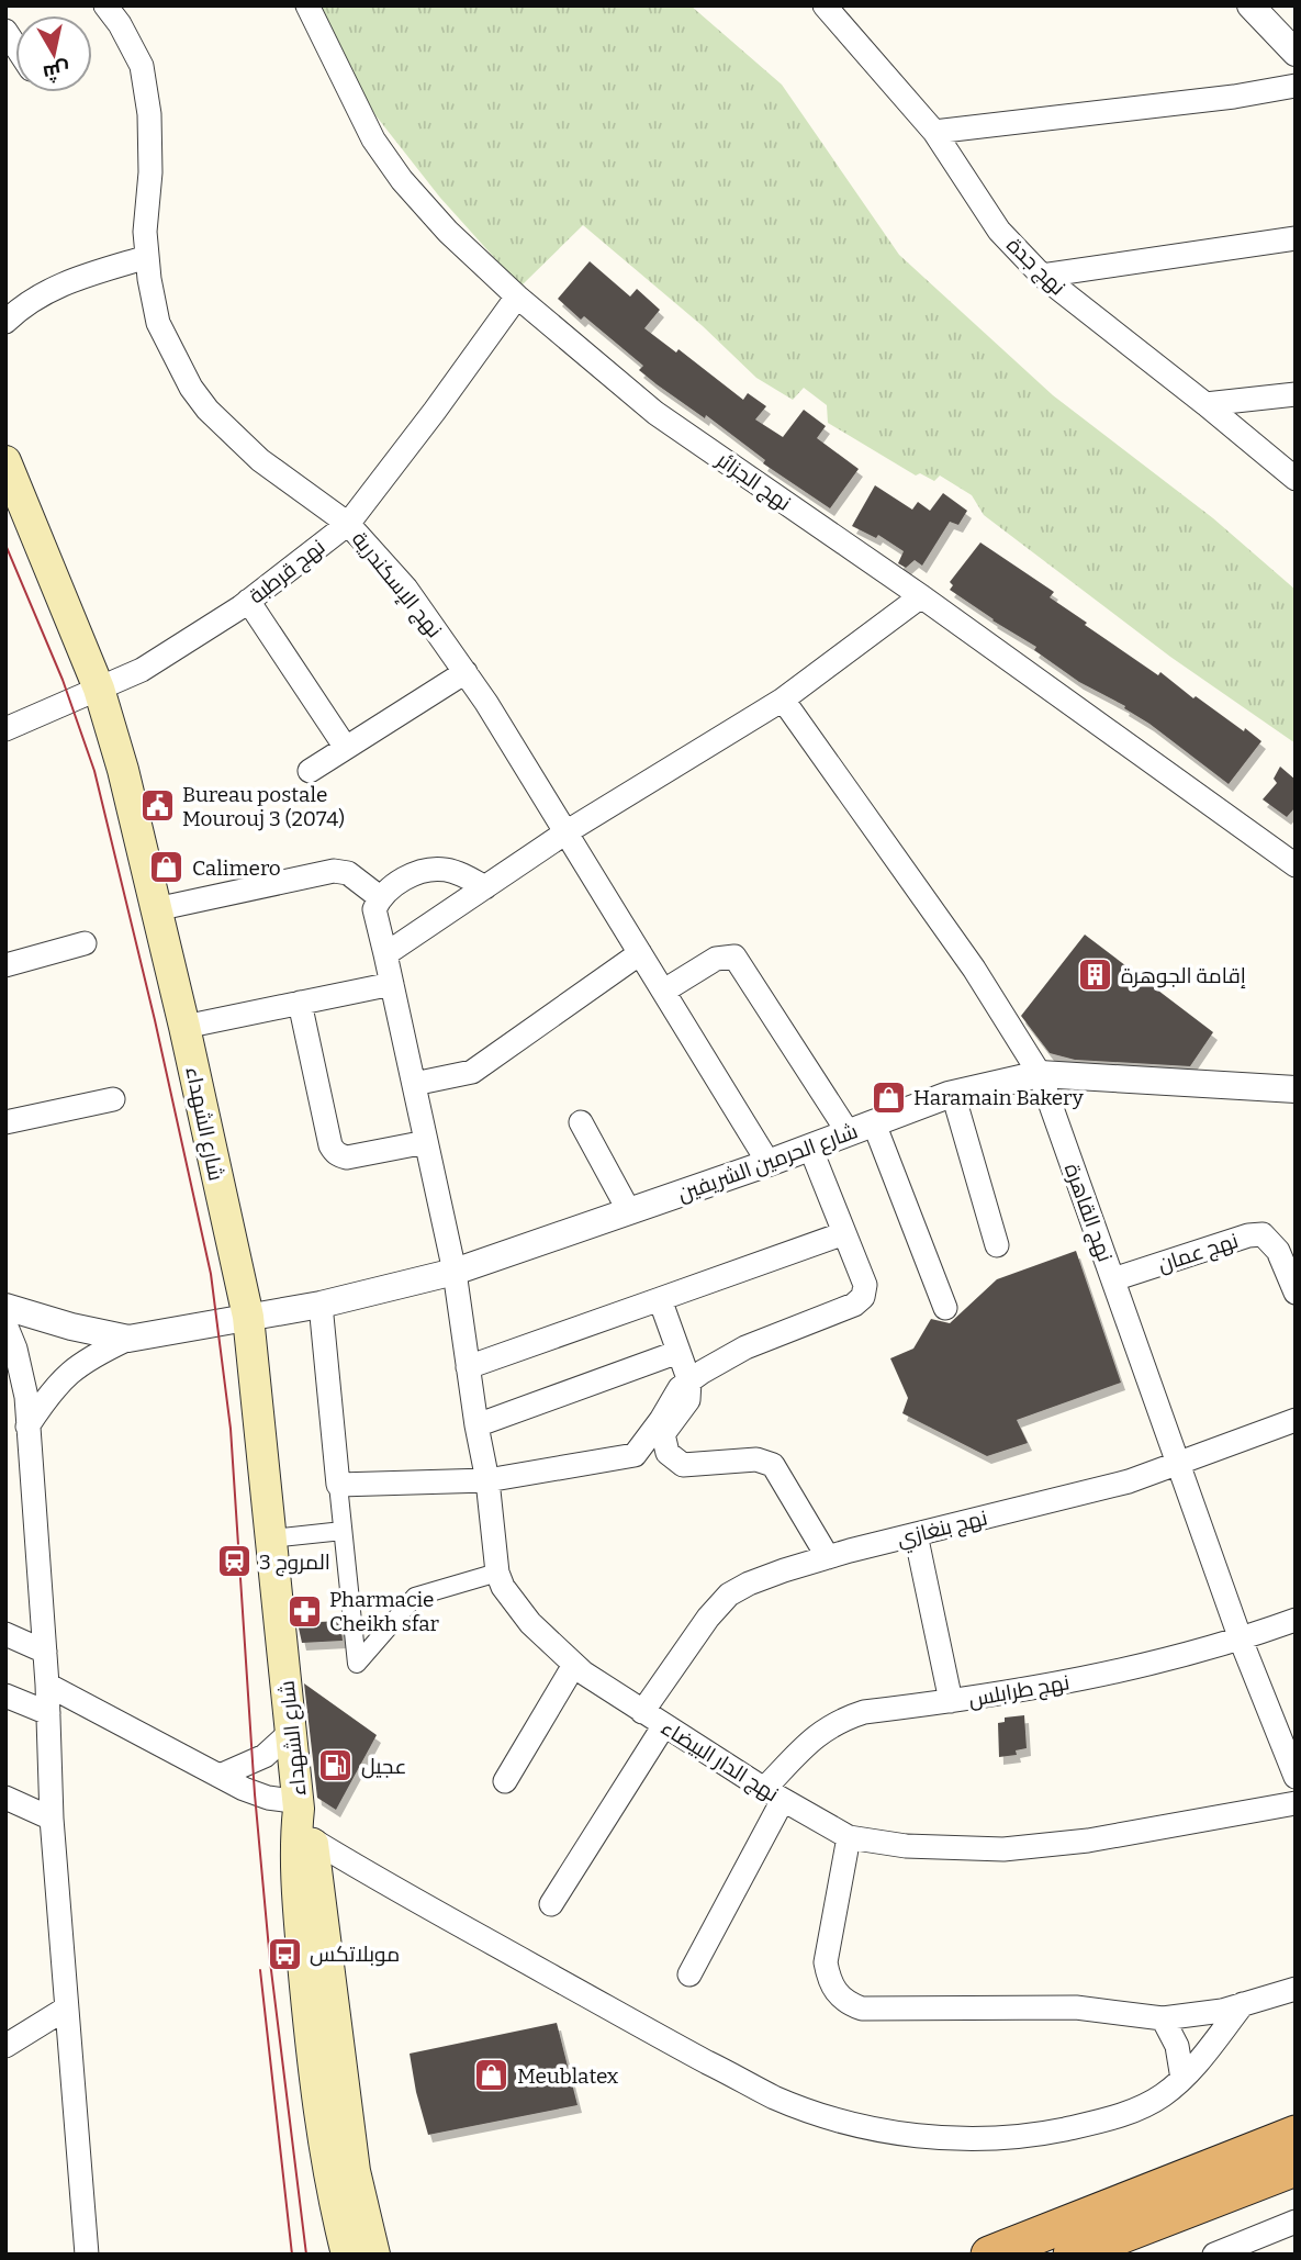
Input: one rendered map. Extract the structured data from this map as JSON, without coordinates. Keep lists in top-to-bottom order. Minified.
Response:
{"streets":{"main road":["شارع الشهداء"],"street":["نهج جدة","نهج الجزائر","نهج قرطبة","نهج الإسكندرية","شارع الحرمين الشريفين","نهج القاهرة","نهج عمان","نهج بنغازي","نهج طرابلس","نهج الدار البيضاء"]},"crossings":[["نهج الجزائر","نهج قرطبة"],["نهج قرطبة","نهج الإسكندرية"],["نهج قرطبة","شارع الشهداء"],["نهج الإسكندرية","شارع الحرمين الشريفين"],["شارع الشهداء","شارع الحرمين الشريفين"],["شارع الحرمين الشريفين","نهج القاهرة"],["شارع الحرمين الشريفين","نهج الدار البيضاء"],["نهج القاهرة","نهج عمان"],["نهج القاهرة","نهج بنغازي"],["نهج القاهرة","نهج طرابلس"],["نهج بنغازي","نهج الدار البيضاء"],["نهج طرابلس","نهج الدار البيضاء"]],"places":{"public building":["Bureau postale Mourouj 3 (2074)"],"shop":["Calimero","Haramain Bakery","Meublatex"],"building":["إقامة الجوهرة"],"station":["المروج 3"],"pharmacy":["Pharmacie Cheikh sfar"],"fuel station":["عجيل"],"bus stop":["موبلاتكس"]},"north":"bottom"}
